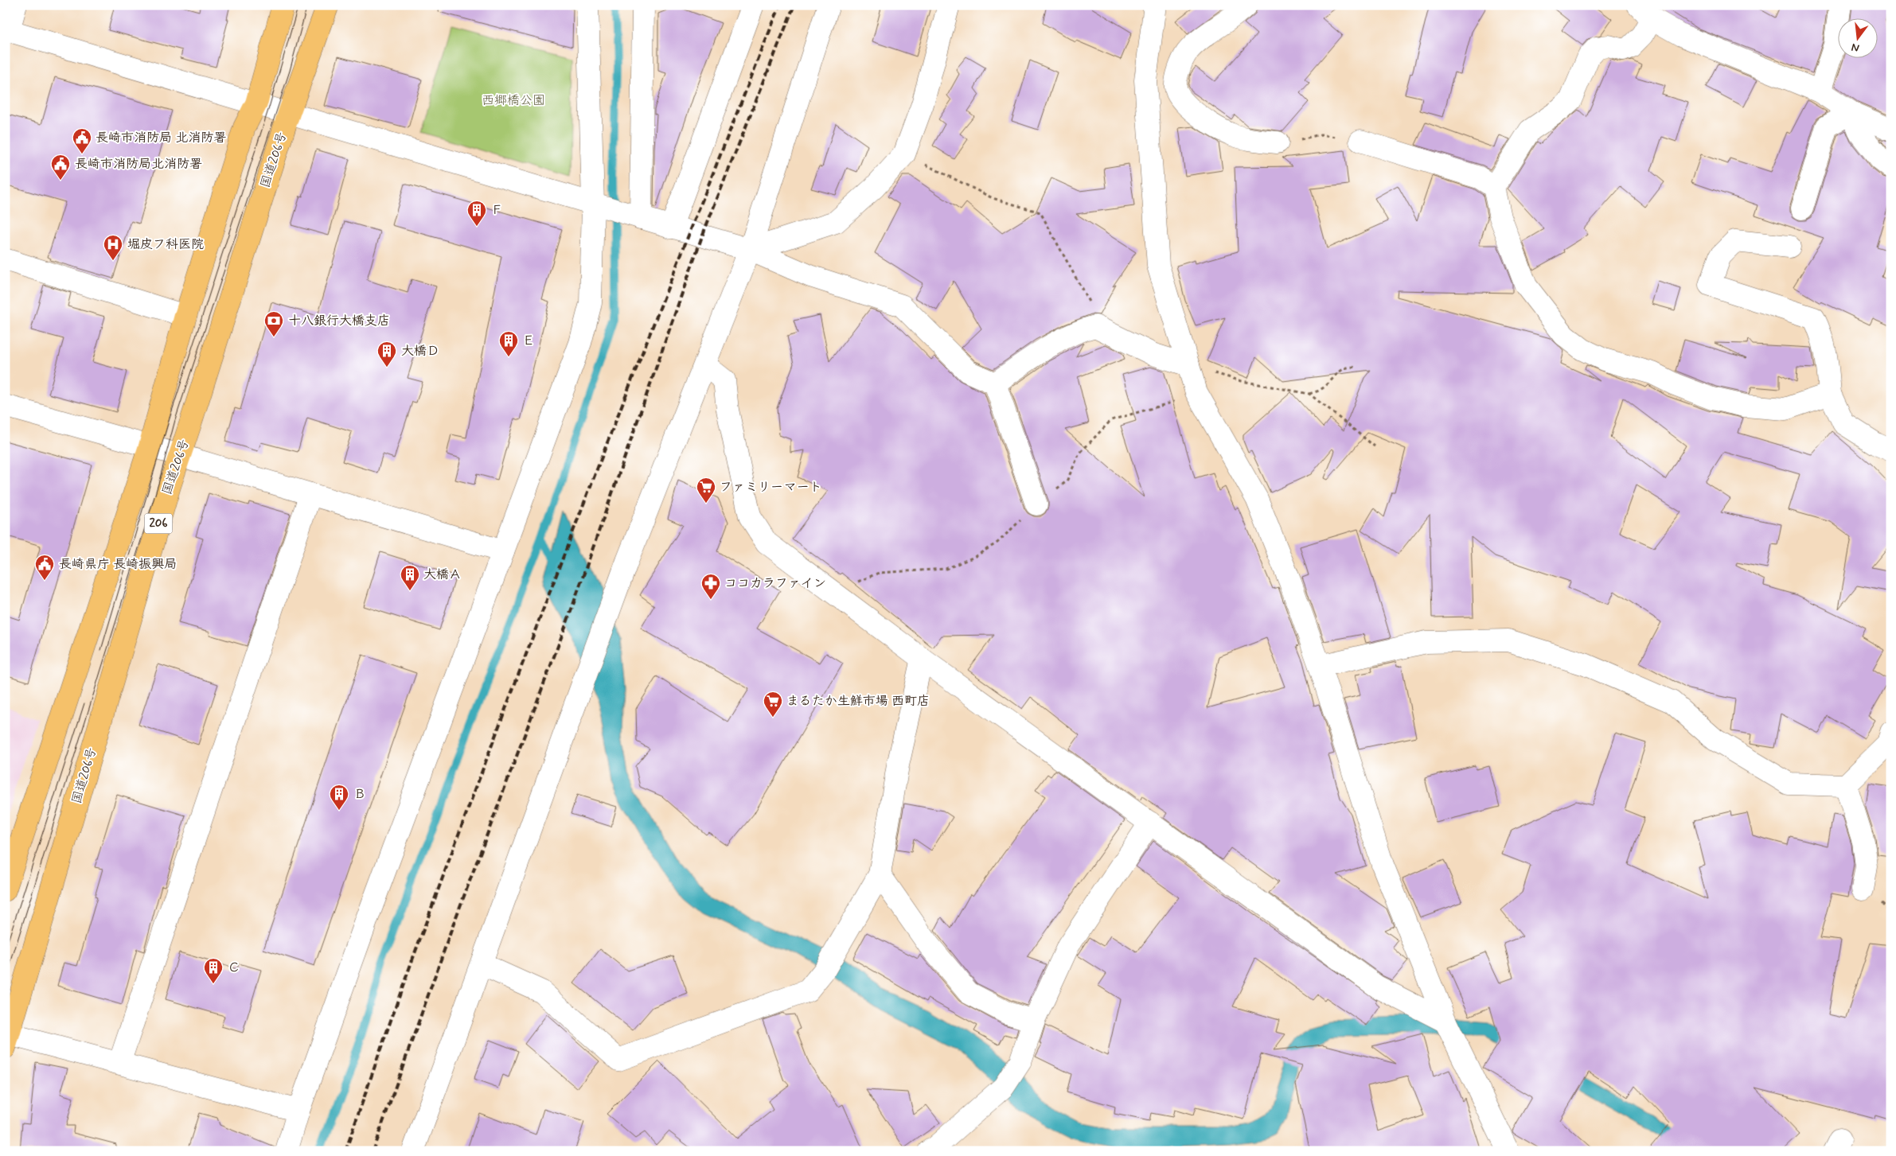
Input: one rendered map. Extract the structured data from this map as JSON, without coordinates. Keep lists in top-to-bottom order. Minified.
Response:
{"streets":{"highway":["国道206号","206"]},"parks":["西郷橋公園"],"places":{"public building":["長崎市消防局 北消防署","長崎市消防局北消防署","長崎県庁 長崎振興局"],"building":["Ｆ","Ｅ","大橋Ｄ","大橋Ａ","Ｂ","Ｃ"],"hospital":["堀皮フ科医院"],"bank":["十八銀行大橋支店"],"supermarket":["ファミリーマート","まるたか生鮮市場 西町店"],"pharmacy":["ココカラファイン"]},"north":"bottom"}
